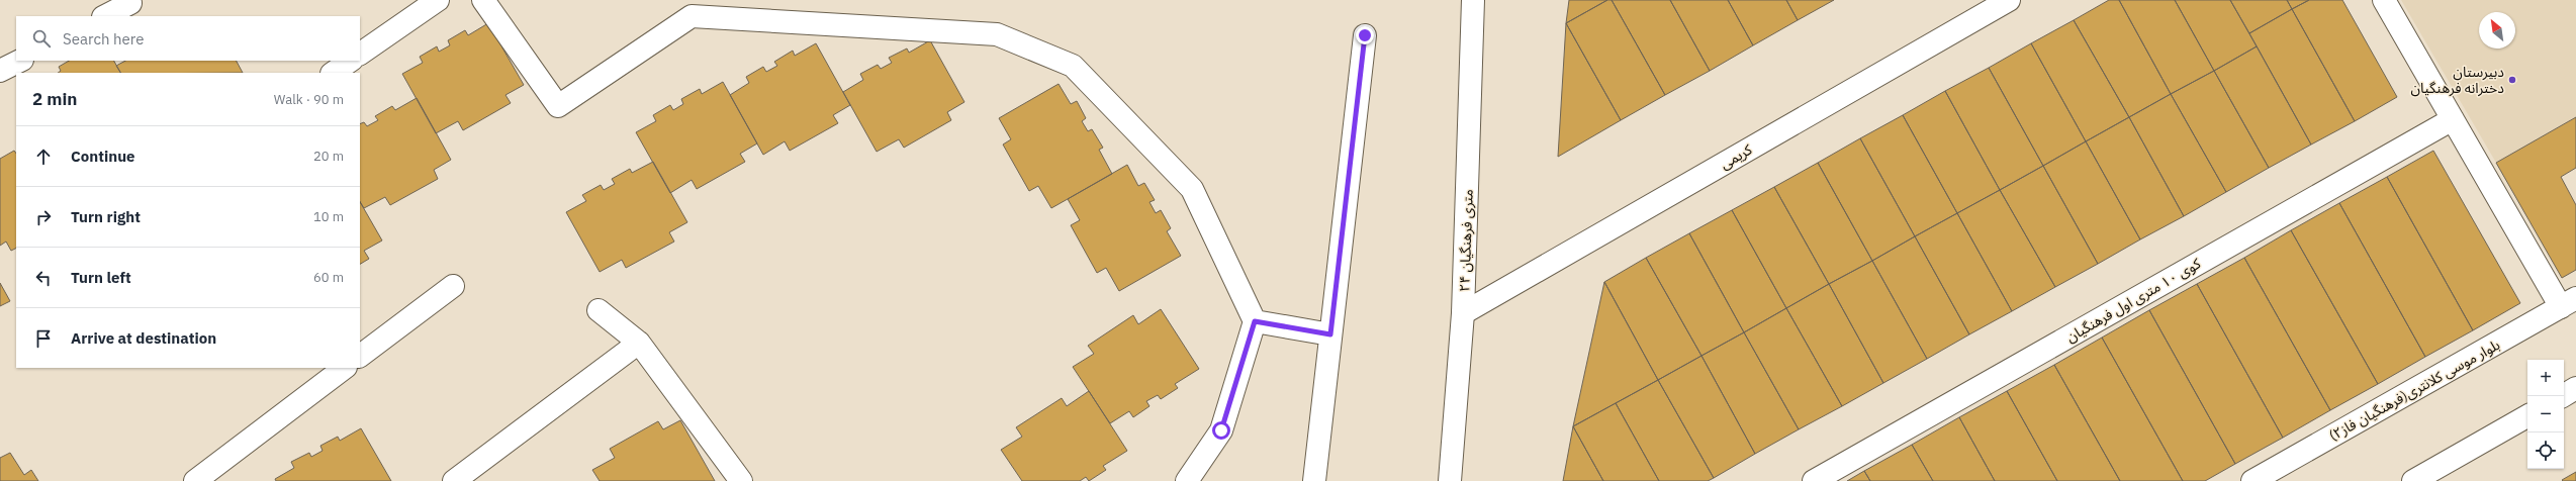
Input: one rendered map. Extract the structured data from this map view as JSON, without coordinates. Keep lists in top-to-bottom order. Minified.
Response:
{"streets":{"street":["کریمی","۲۴ متری فرهنگیان","کوی ۱۰ متری اول فرهنگیان","بلوار موسی کلانتری(فرهنگیان فاز۲)"]},"crossings":[["کریمی","۲۴ متری فرهنگیان"]],"places":["دبیرستان دخترانه فرهنگیان"],"north":"top left","page":{"search":"Search here","heading":["2 min","Walk · 90 m"],"list":[["Continue","20 m"],["Turn right","10 m"],["Turn left","60 m"],"Arrive at destination"],"map_buttons":["+","−"]}}
